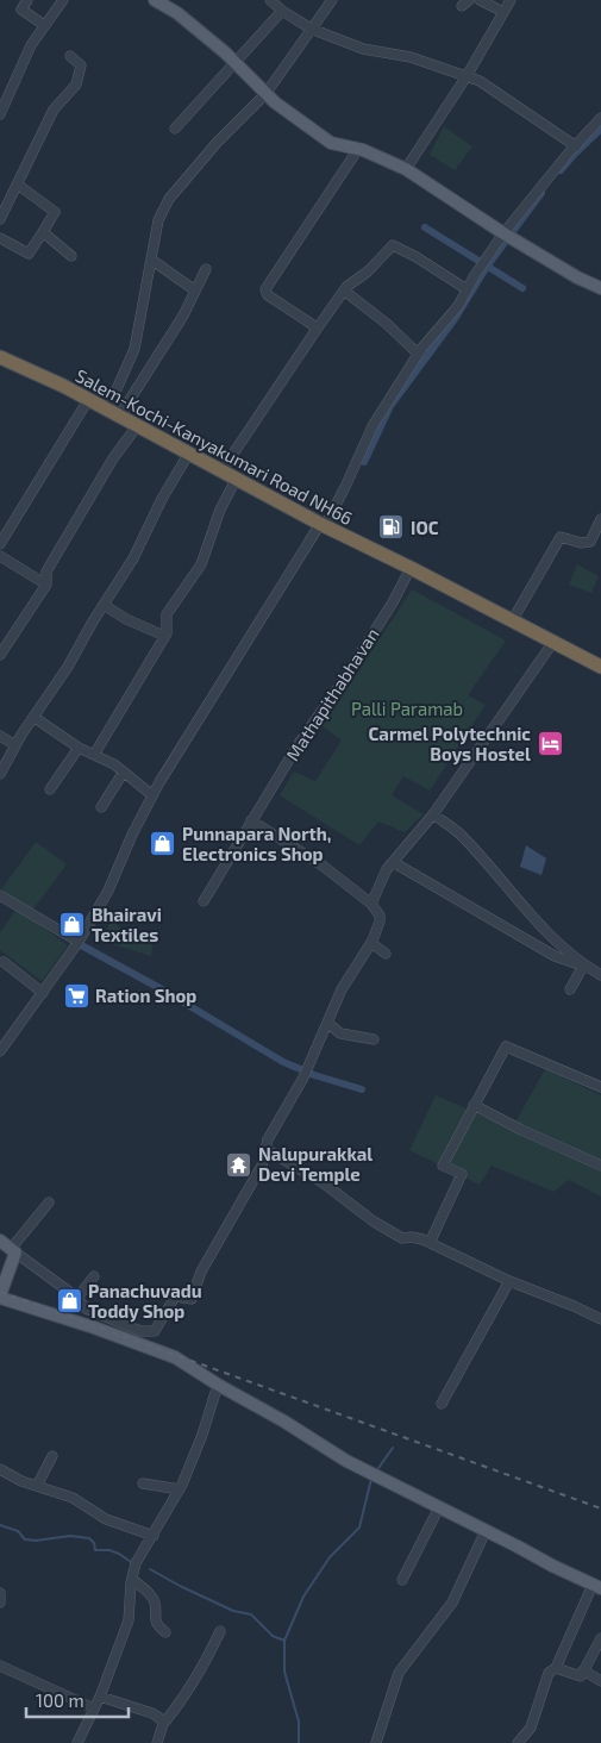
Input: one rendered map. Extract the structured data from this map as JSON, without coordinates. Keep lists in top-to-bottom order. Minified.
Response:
{"streets":{"highway":["Salem-Kochi-Kanyakumari Road NH66"],"street":["Mathapithabhavan"]},"crossings":[["Salem-Kochi-Kanyakumari Road NH66","Mathapithabhavan"]],"parks":["Palli Paramab"],"places":{"fuel station":["IOC"],"hotel":["Carmel Polytechnic Boys Hostel"],"shop":["Punnapara North, Electronics Shop","Bhairavi Textiles","Panachuvadu Toddy Shop"],"supermarket":["Ration Shop"],"temple":["Nalupurakkal Devi Temple"]},"scale_bar":"100 m"}
